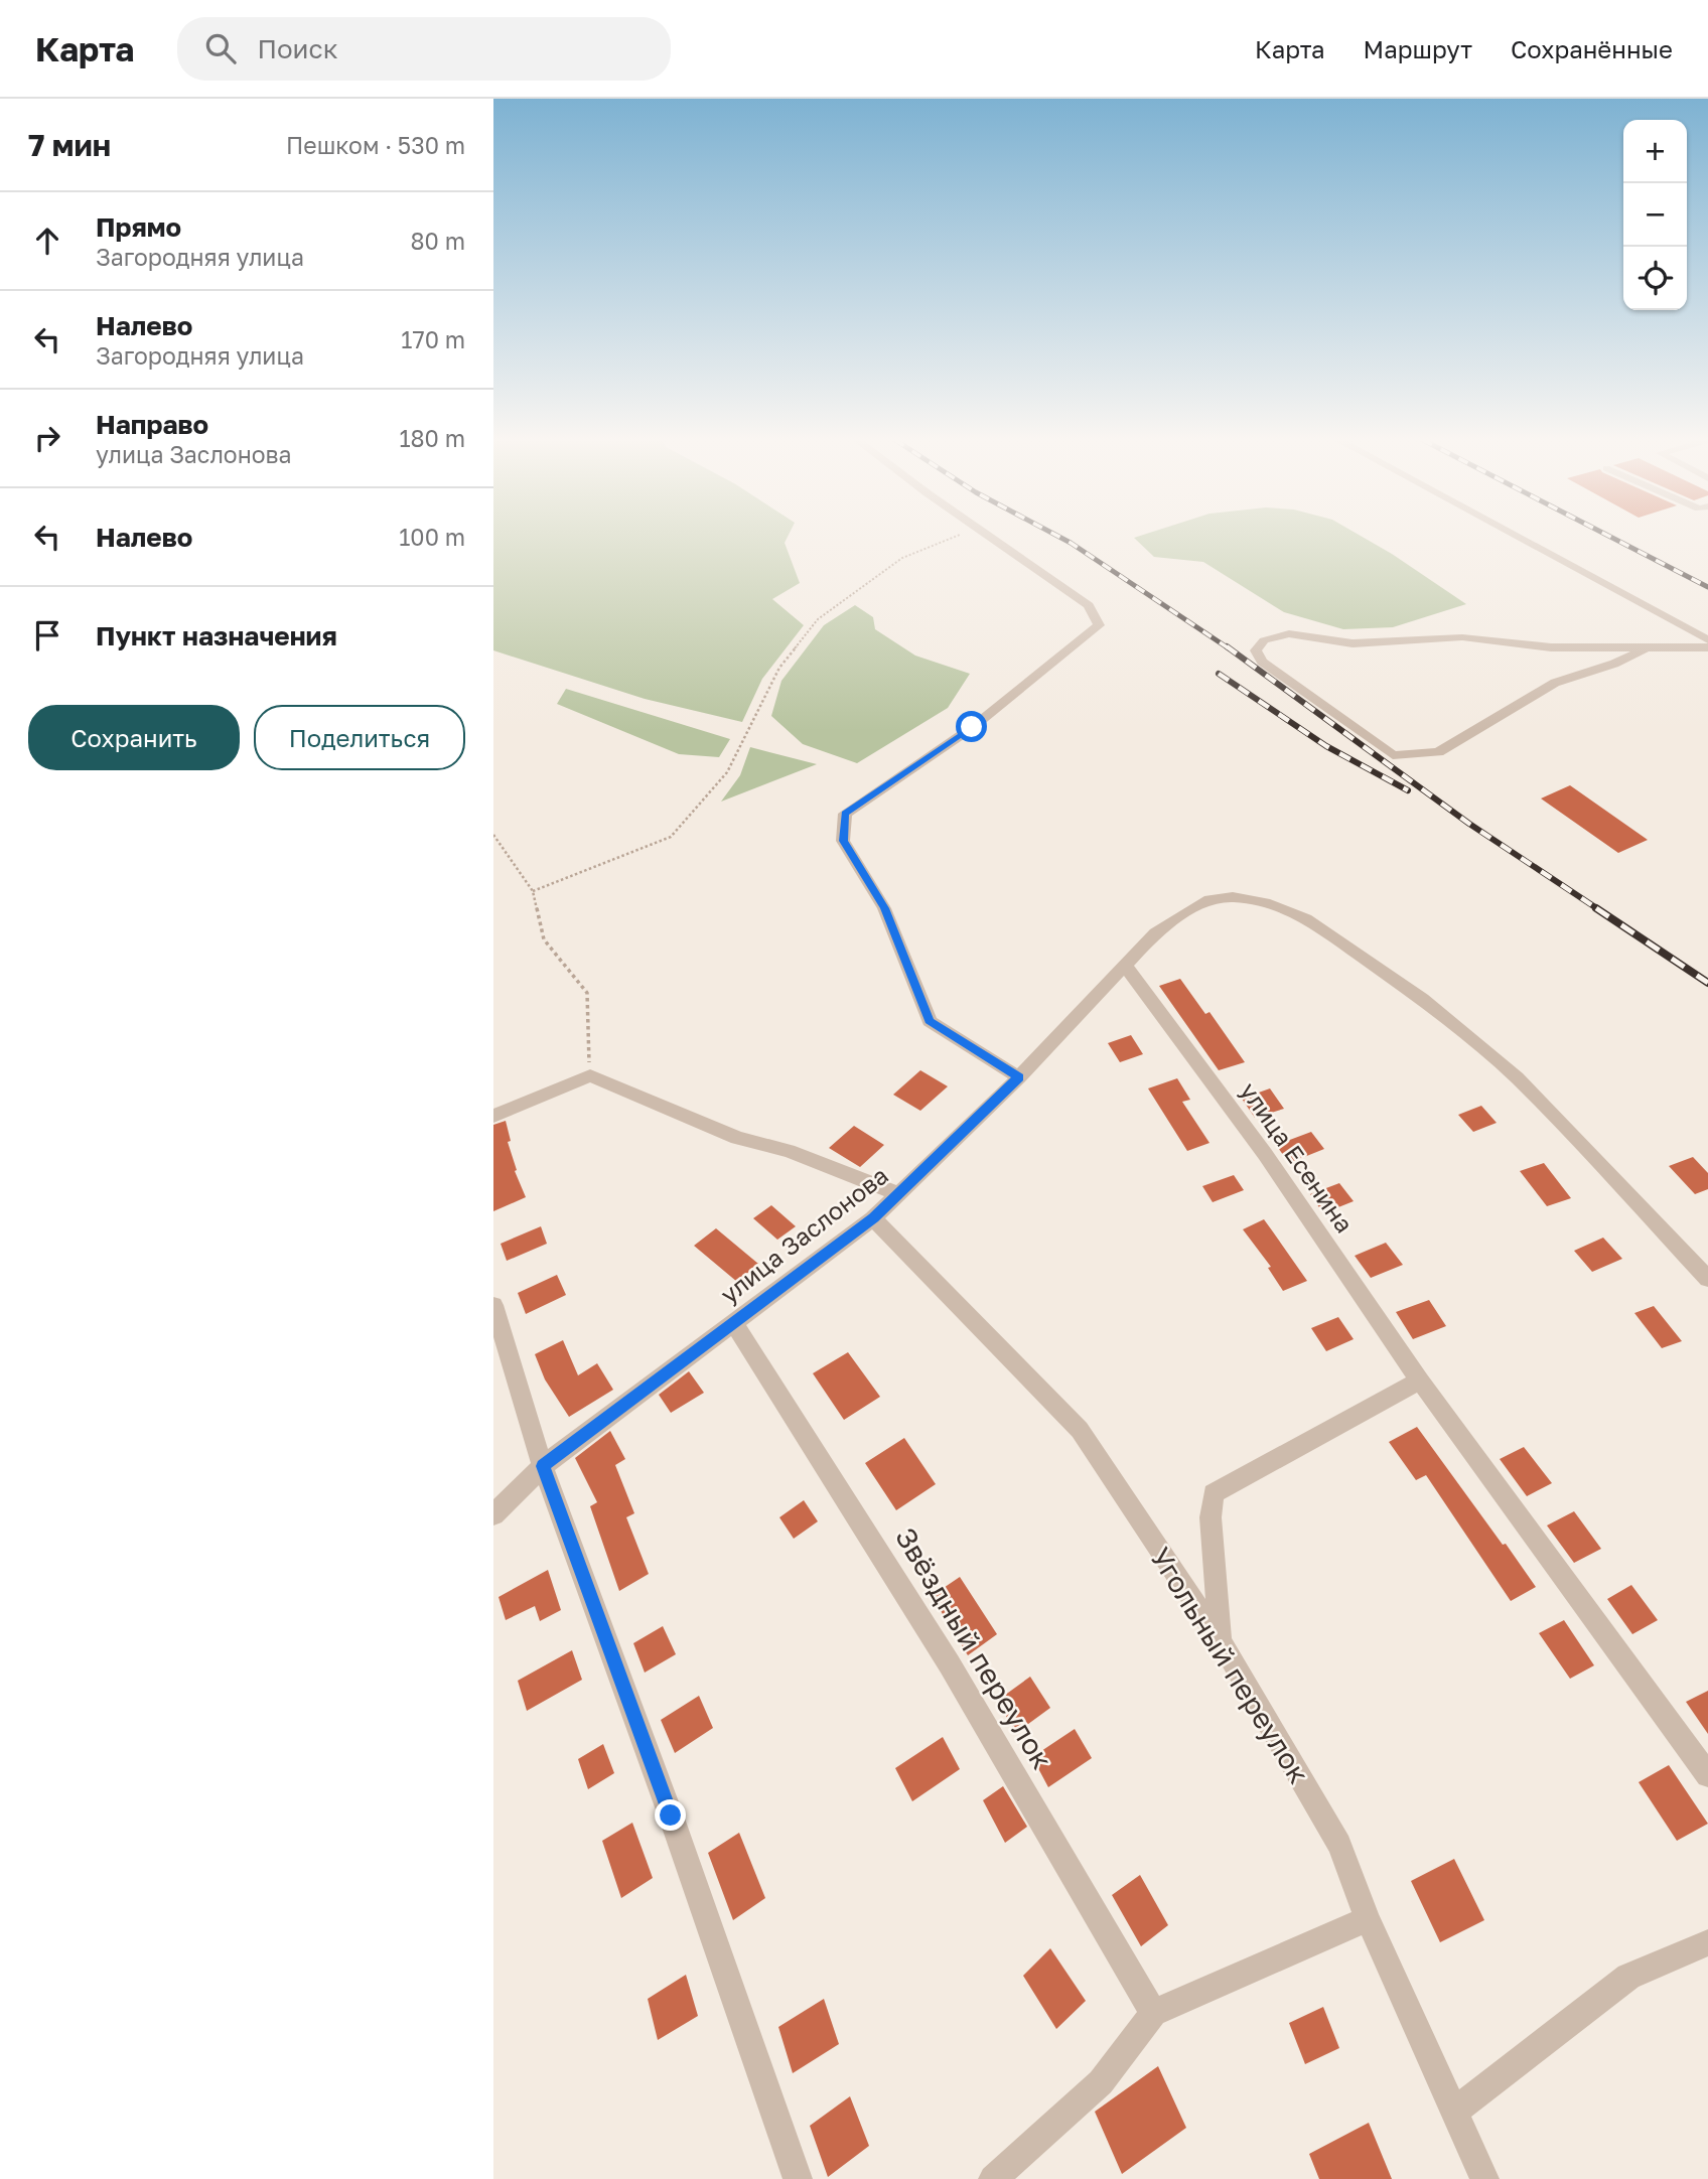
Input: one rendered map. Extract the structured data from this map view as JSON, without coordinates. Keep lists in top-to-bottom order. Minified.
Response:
{"streets":{"street":["улица Есенина","улица Заслонова","Звёздный переулок","Угольный переулок"]},"crossings":[["улица Есенина","улица Заслонова"],["улица Заслонова","Звёздный переулок"],["улица Заслонова","Угольный переулок"]],"page":{"header":"Карта","search":"Поиск","nav":["Карта","Маршрут","Сохранённые"],"heading":["7 мин","Пешком · 530 m"],"map_buttons":["+","−"],"list":[["Прямо","Загородняя улица","80 m"],["Налево","Загородняя улица","170 m"],["Направо","улица Заслонова","180 m"],["Налево","100 m"],"Пункт назначения"],"buttons":["Сохранить","Поделиться"]}}
